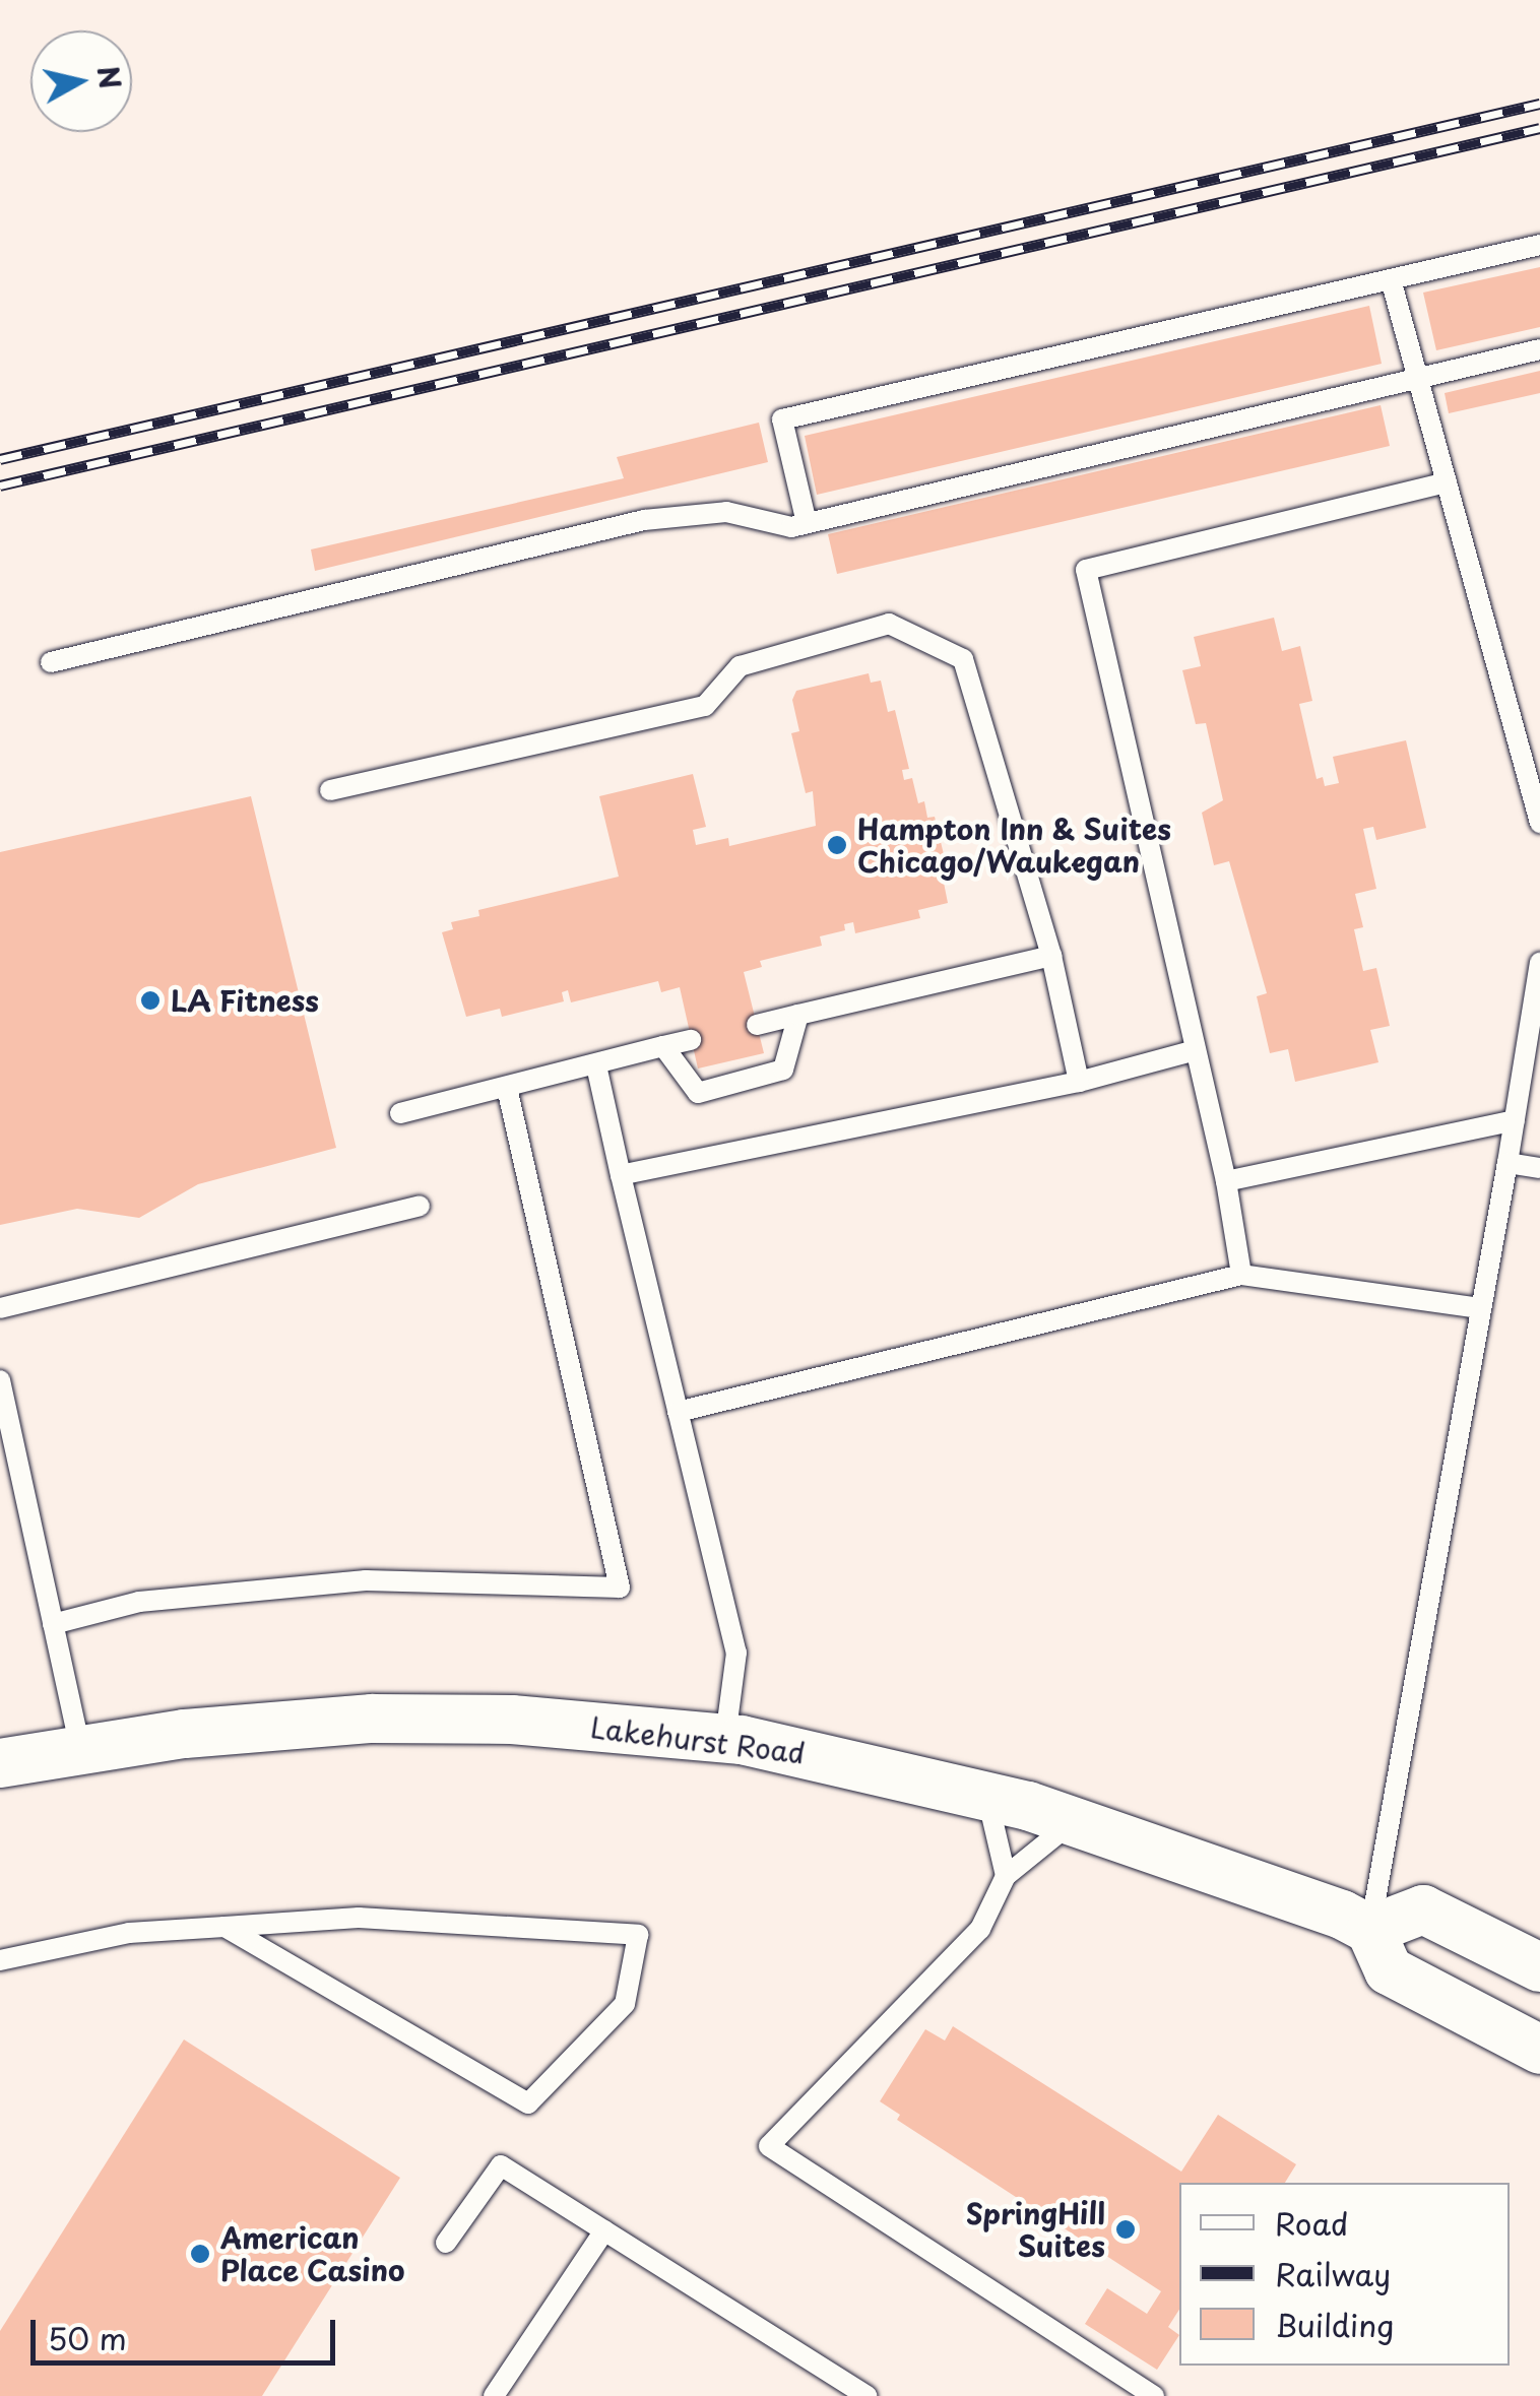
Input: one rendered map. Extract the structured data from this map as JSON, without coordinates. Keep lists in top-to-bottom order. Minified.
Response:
{"streets":{"street":["Lakehurst Road"]},"places":["Hampton Inn & Suites Chicago/Waukegan","LA Fitness","SpringHill Suites","American Place Casino"],"legend":["Road","Railway","Building"],"scale_bar":"50 m","north":"right"}
